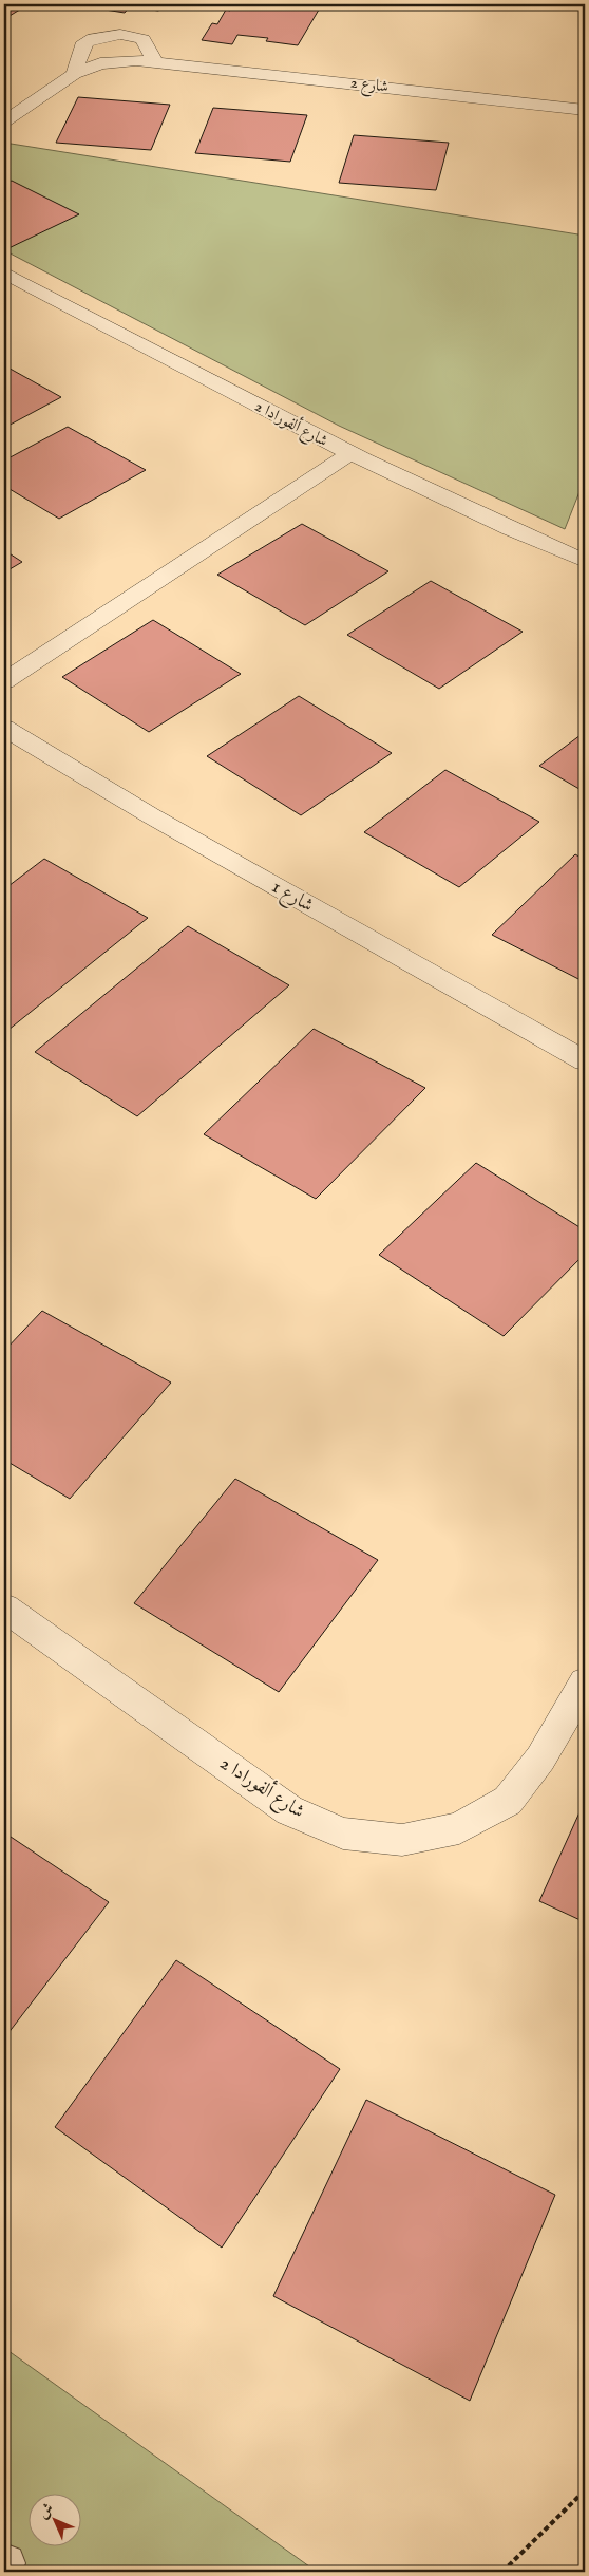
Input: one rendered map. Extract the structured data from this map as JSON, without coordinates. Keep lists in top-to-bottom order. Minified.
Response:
{"streets":{"street":["شارع 2","شارع ألفورادا 2","شارع 1"]},"north":"top left"}
